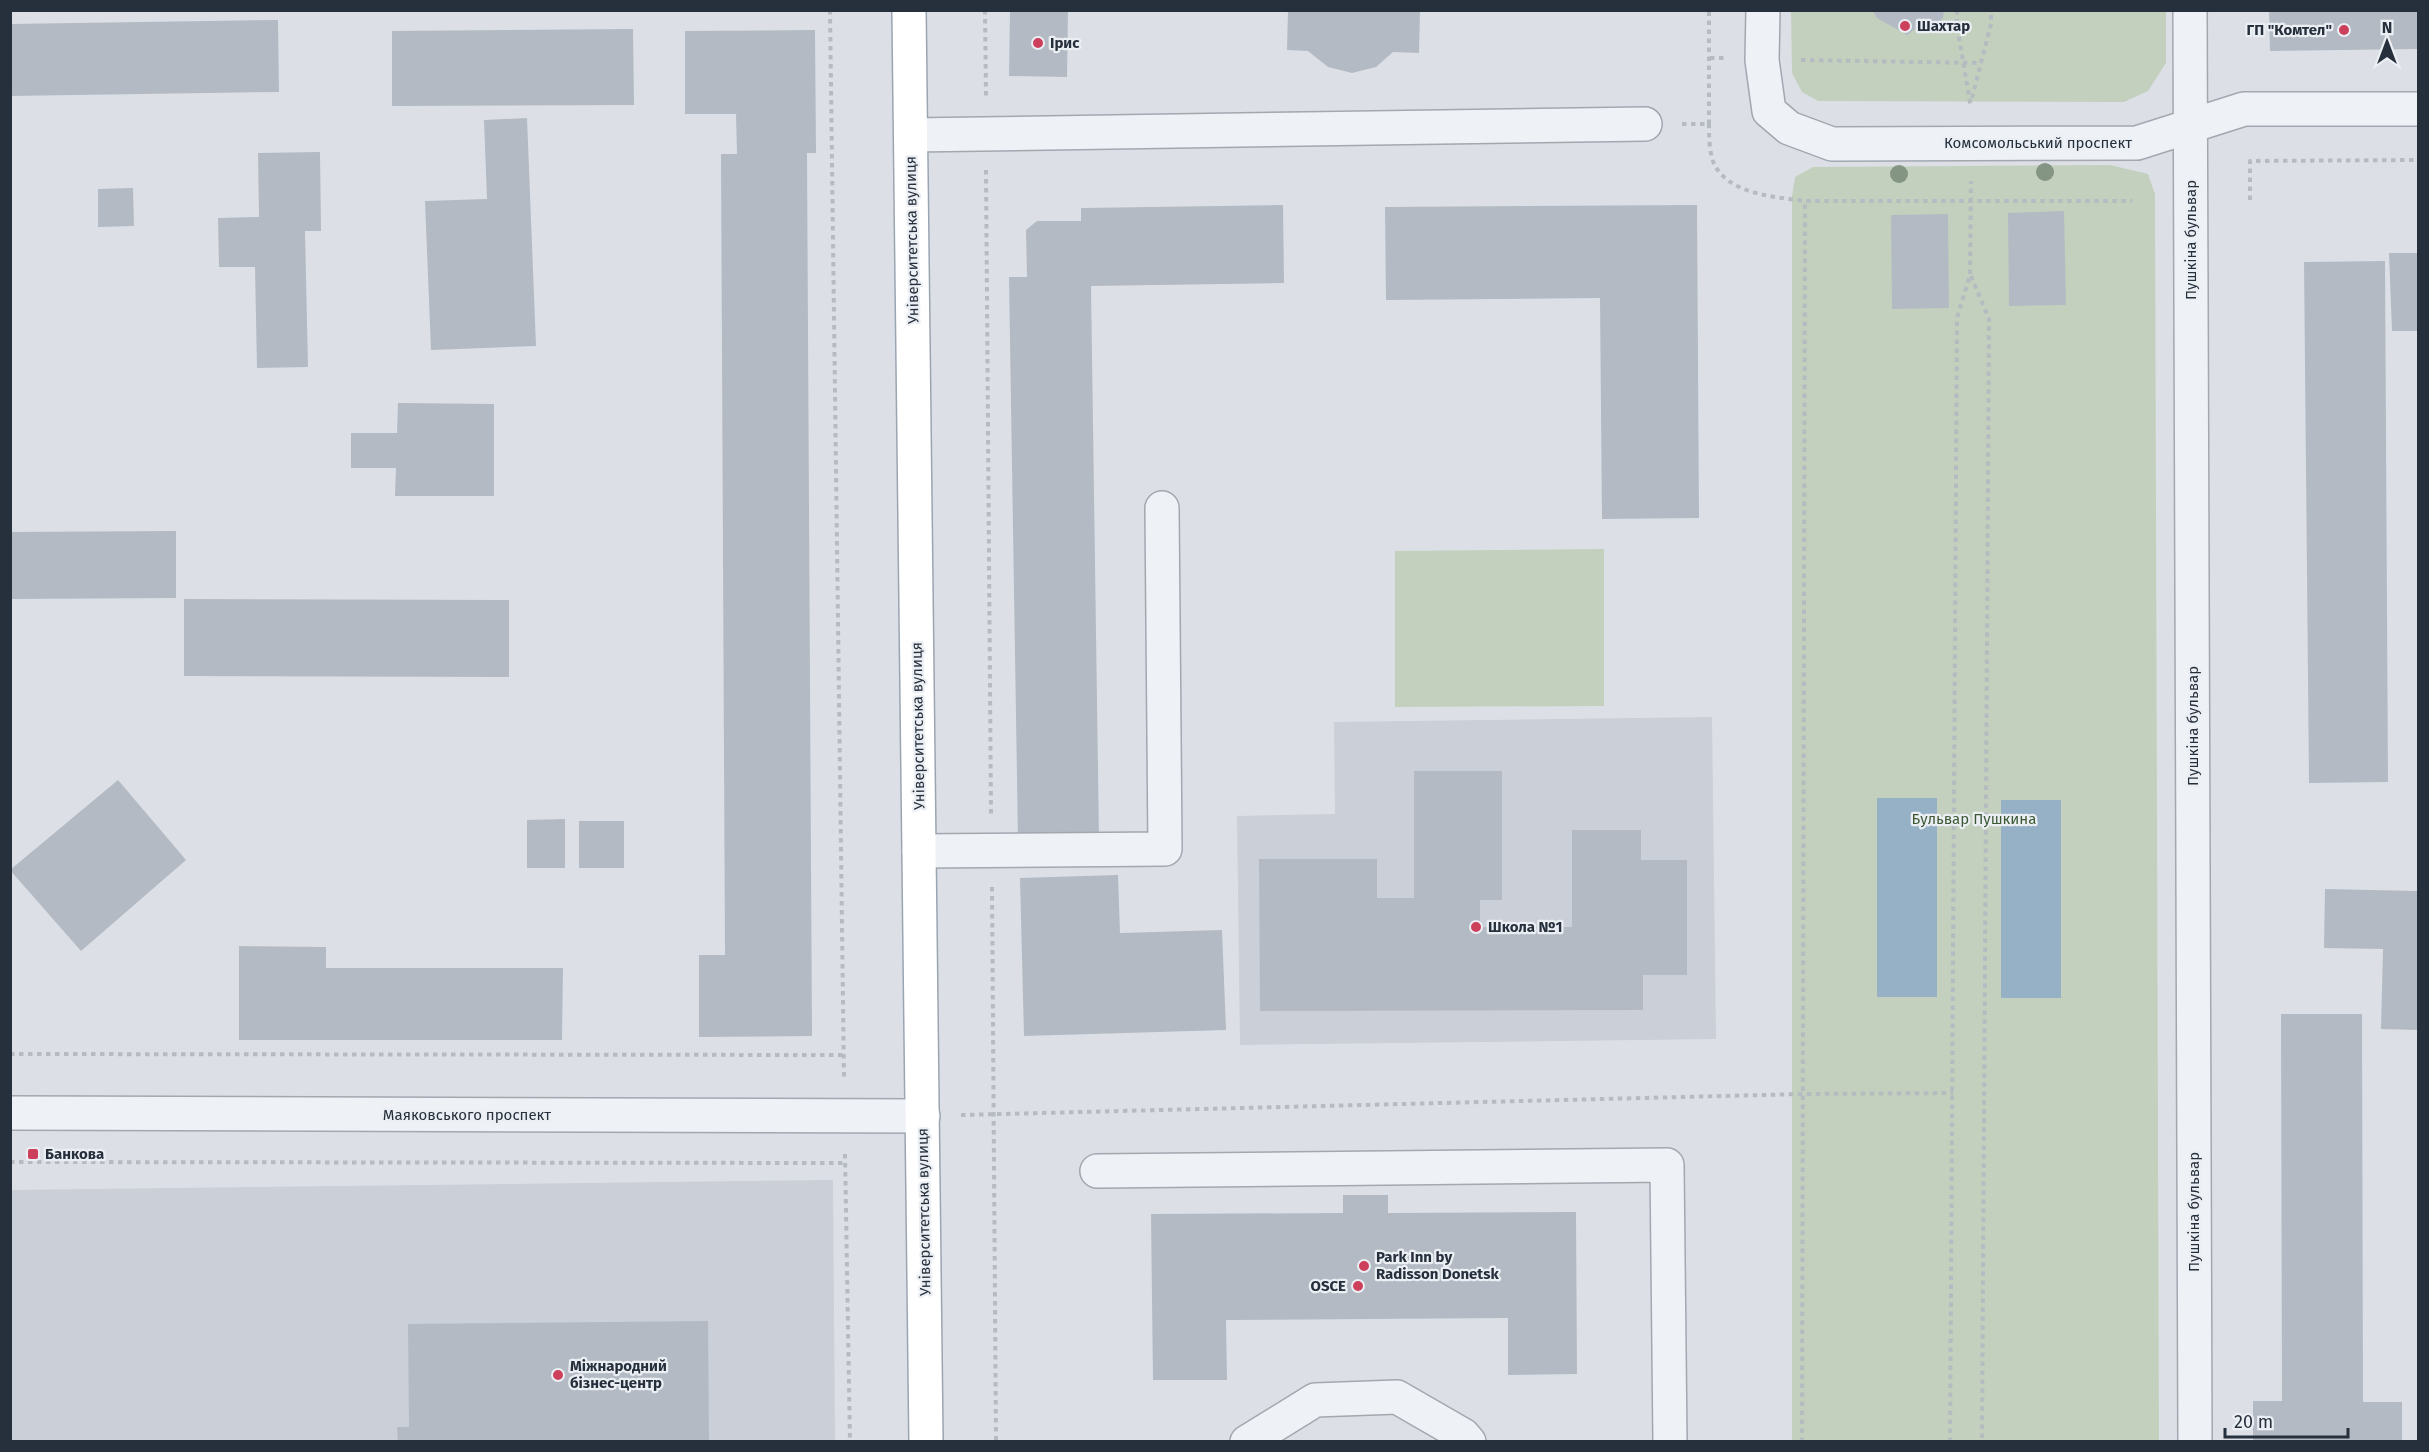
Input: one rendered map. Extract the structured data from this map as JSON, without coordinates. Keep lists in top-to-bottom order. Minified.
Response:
{"streets":{"main road":["Університетська вулиця"],"street":["Комсомольський проспект","Пушкіна бульвар","Маяковського проспект"]},"crossings":[["Комсомольський проспект","Пушкіна бульвар"],["Університетська вулиця","Маяковського проспект"]],"parks":["Бульвар Пушкина"],"places":{"other":["Шахтар","ГП \"Комтел\"","Ірис","Школа №1","Park Inn by Radisson Donetsk","OSCE","Міжнародний бізнес-центр"],"transit":["Банкова"]},"scale_bar":"20 m","north":"top"}
